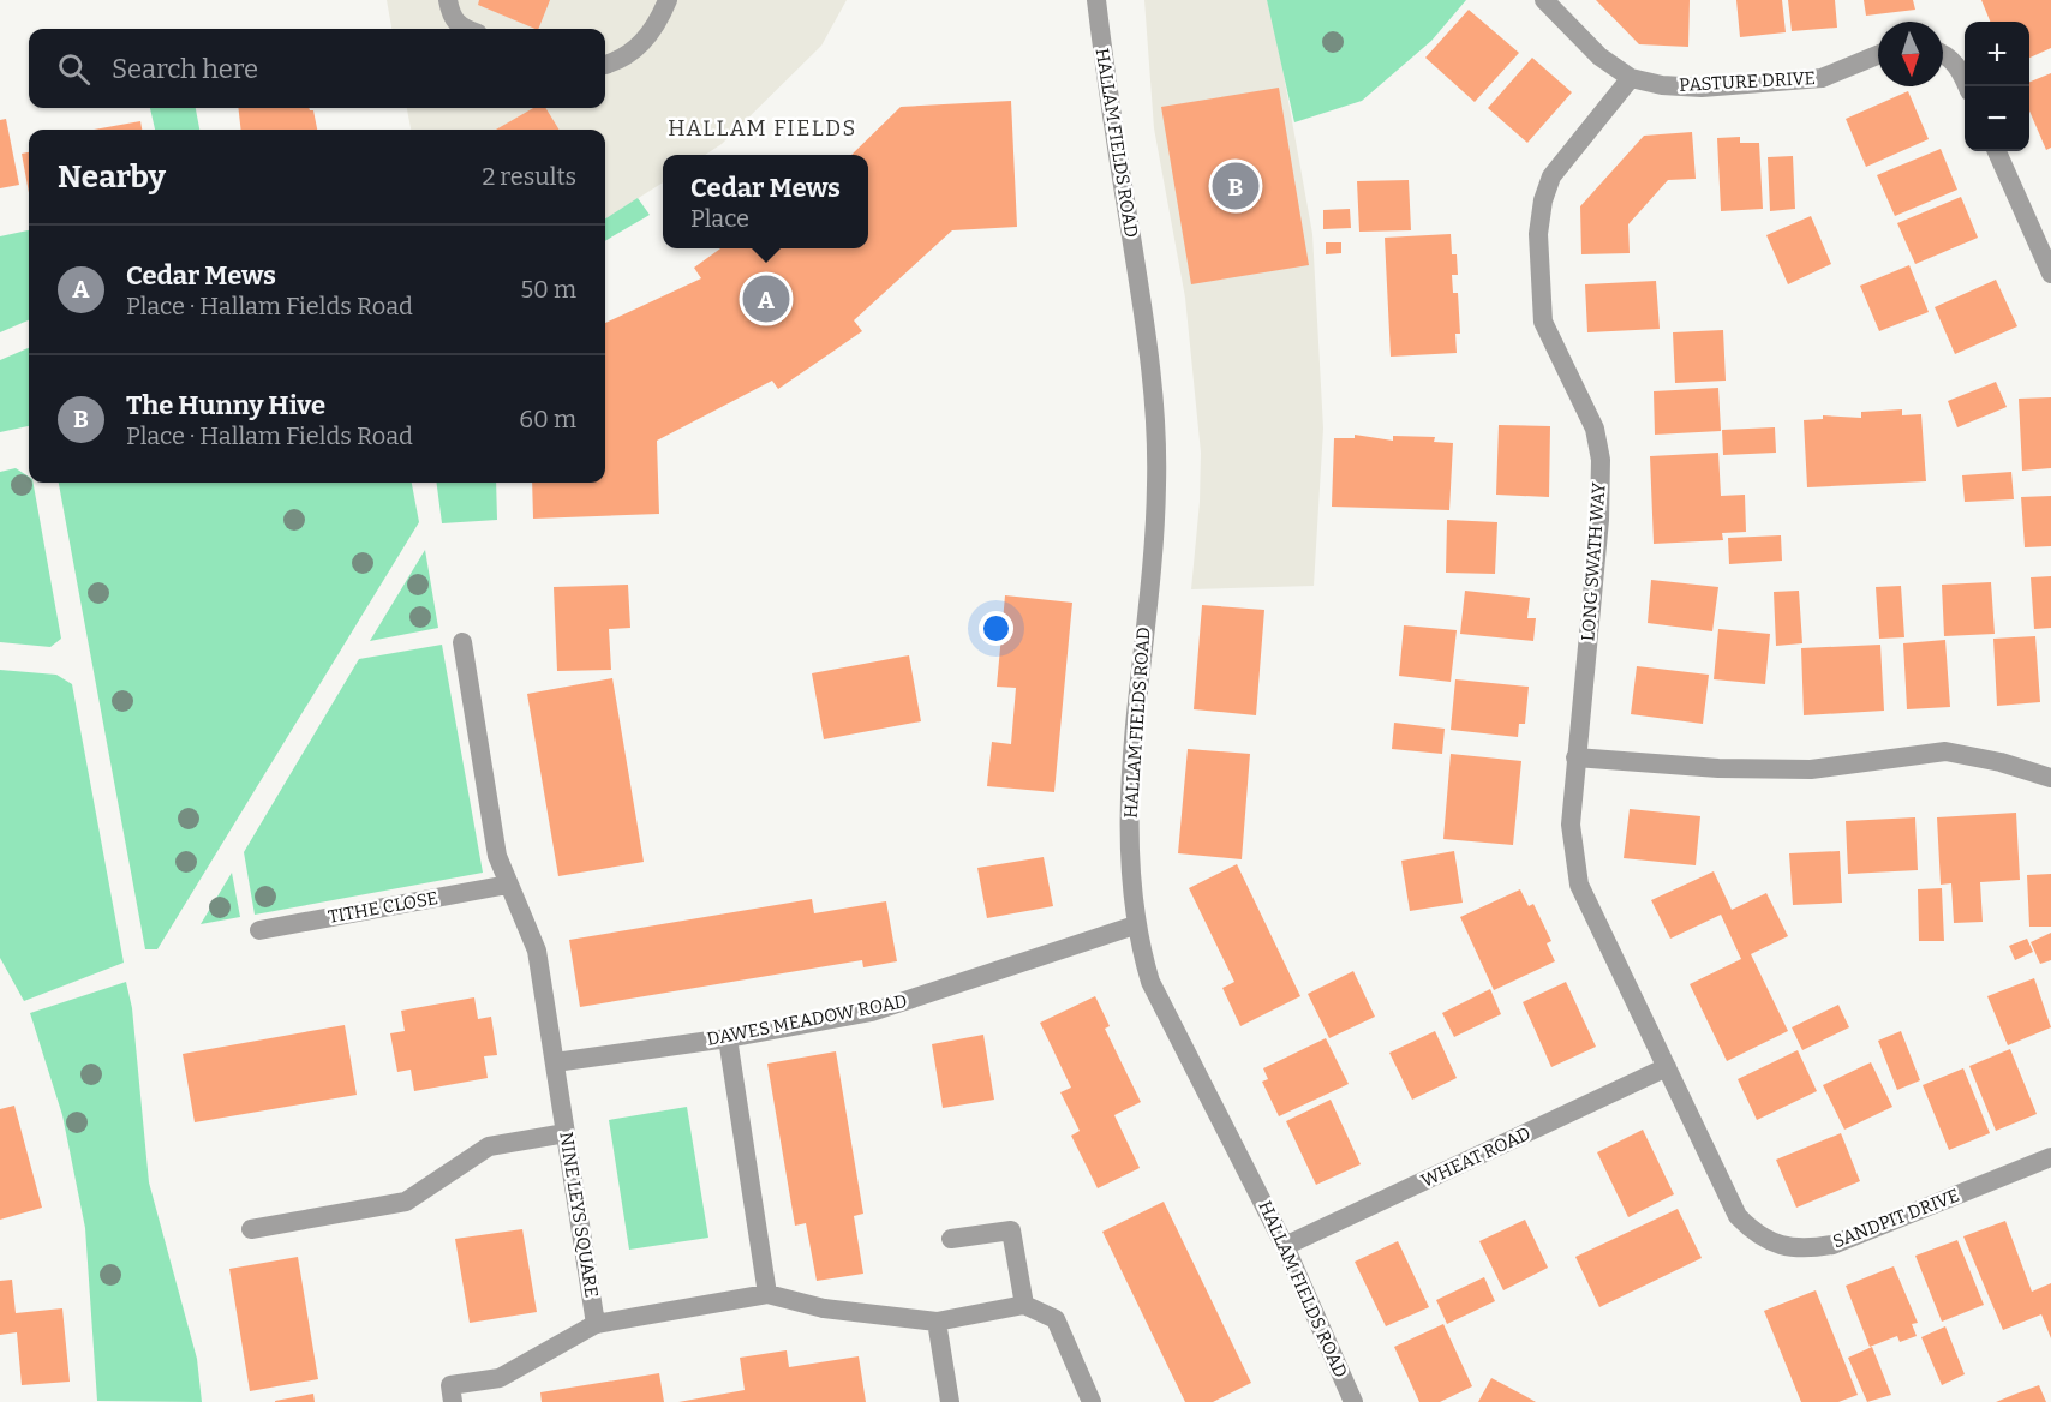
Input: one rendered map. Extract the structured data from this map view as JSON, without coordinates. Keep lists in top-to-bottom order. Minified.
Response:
{"streets":{"street":["PASTURE DRIVE","HALLAM FIELDS ROAD","LONG SWATH WAY","TITHE CLOSE","DAWES MEADOW ROAD","WHEAT ROAD","NINE LEYS SQUARE","SANDPIT DRIVE"]},"crossings":[["PASTURE DRIVE","LONG SWATH WAY"],["HALLAM FIELDS ROAD","DAWES MEADOW ROAD"],["HALLAM FIELDS ROAD","WHEAT ROAD"],["LONG SWATH WAY","WHEAT ROAD"],["LONG SWATH WAY","SANDPIT DRIVE"],["DAWES MEADOW ROAD","NINE LEYS SQUARE"],["WHEAT ROAD","SANDPIT DRIVE"]],"districts":["HALLAM FIELDS"],"north":"bottom","page":{"map_buttons":["+","−"],"search":"Search here","heading":["Nearby","2 results"],"popup":["Cedar Mews","Place"],"pins":["B","A"],"list":[{"mark":"A","name":"Cedar Mews","note":"Place · Hallam Fields Road","value":"50 m"},{"mark":"B","name":"The Hunny Hive","note":"Place · Hallam Fields Road","value":"60 m"}]}}
